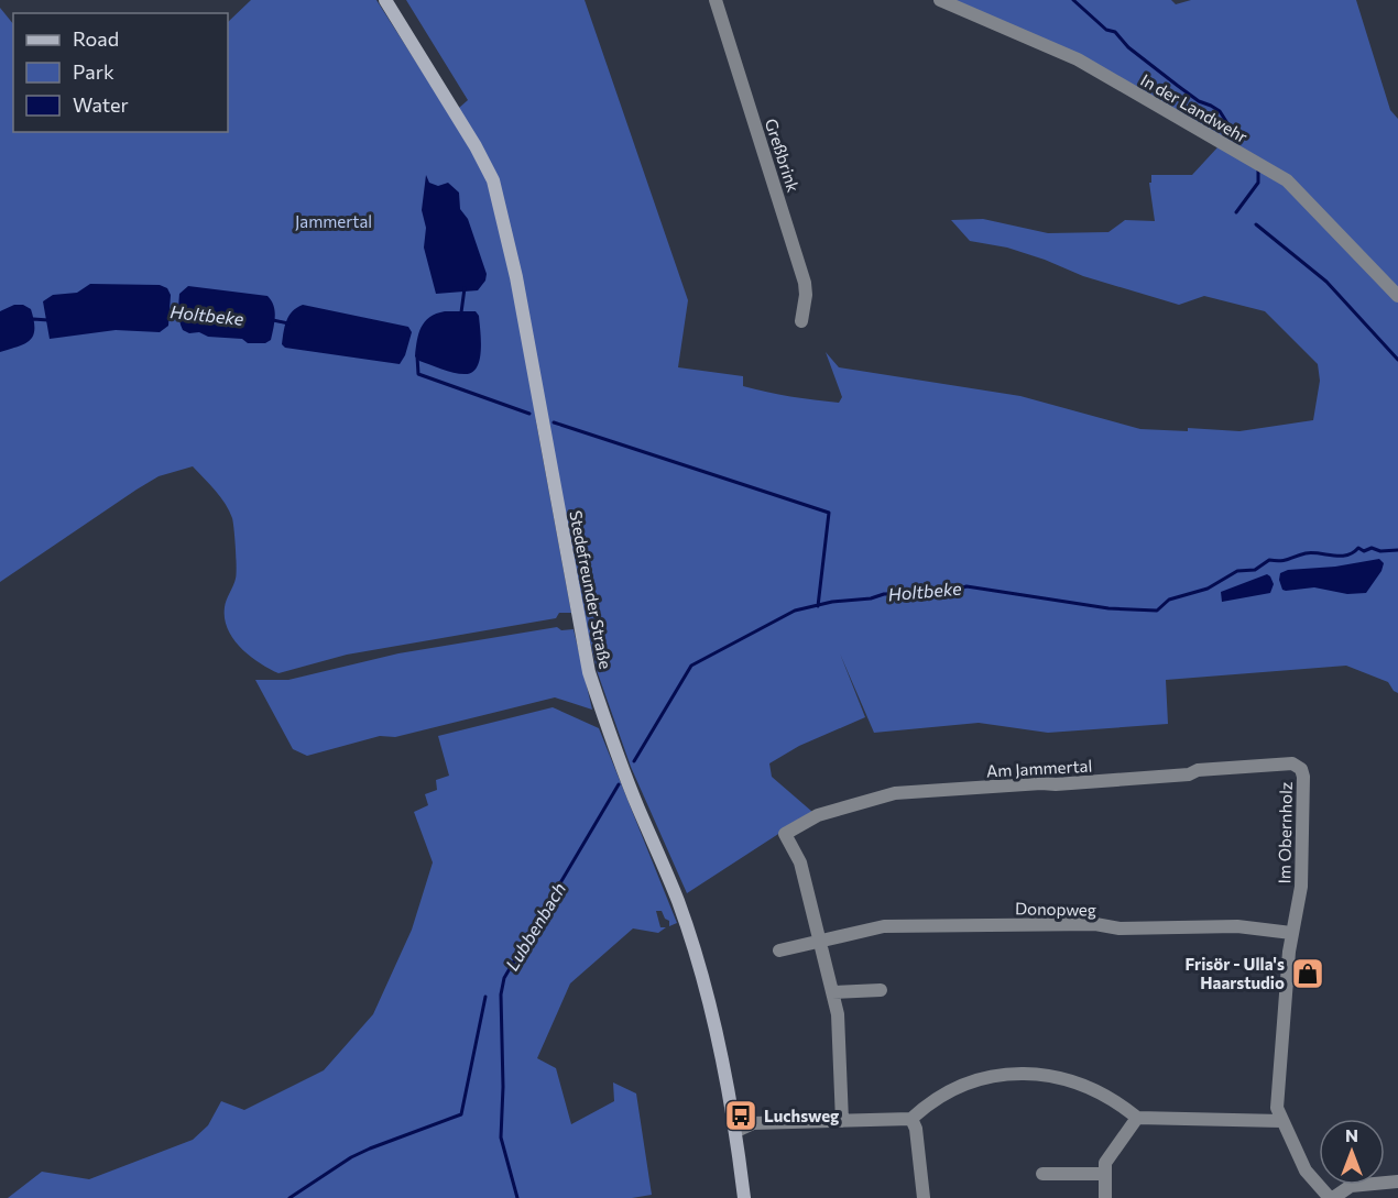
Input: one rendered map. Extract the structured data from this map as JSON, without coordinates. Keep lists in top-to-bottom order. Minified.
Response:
{"streets":{"street":["In der Landwehr","Greßbrink","Stedefreunder Straße","Am Jammertal","Im Obernholz","Donopweg"]},"crossings":[["Am Jammertal","Im Obernholz"],["Am Jammertal","Donopweg"],["Im Obernholz","Donopweg"]],"water":["Holtbeke","Lubbenbach"],"parks":["Jammertal"],"places":{"shop":["Frisör - Ulla's Haarstudio"],"bus stop":["Luchsweg"]},"legend":["Road","Park","Water"],"north":"top"}
